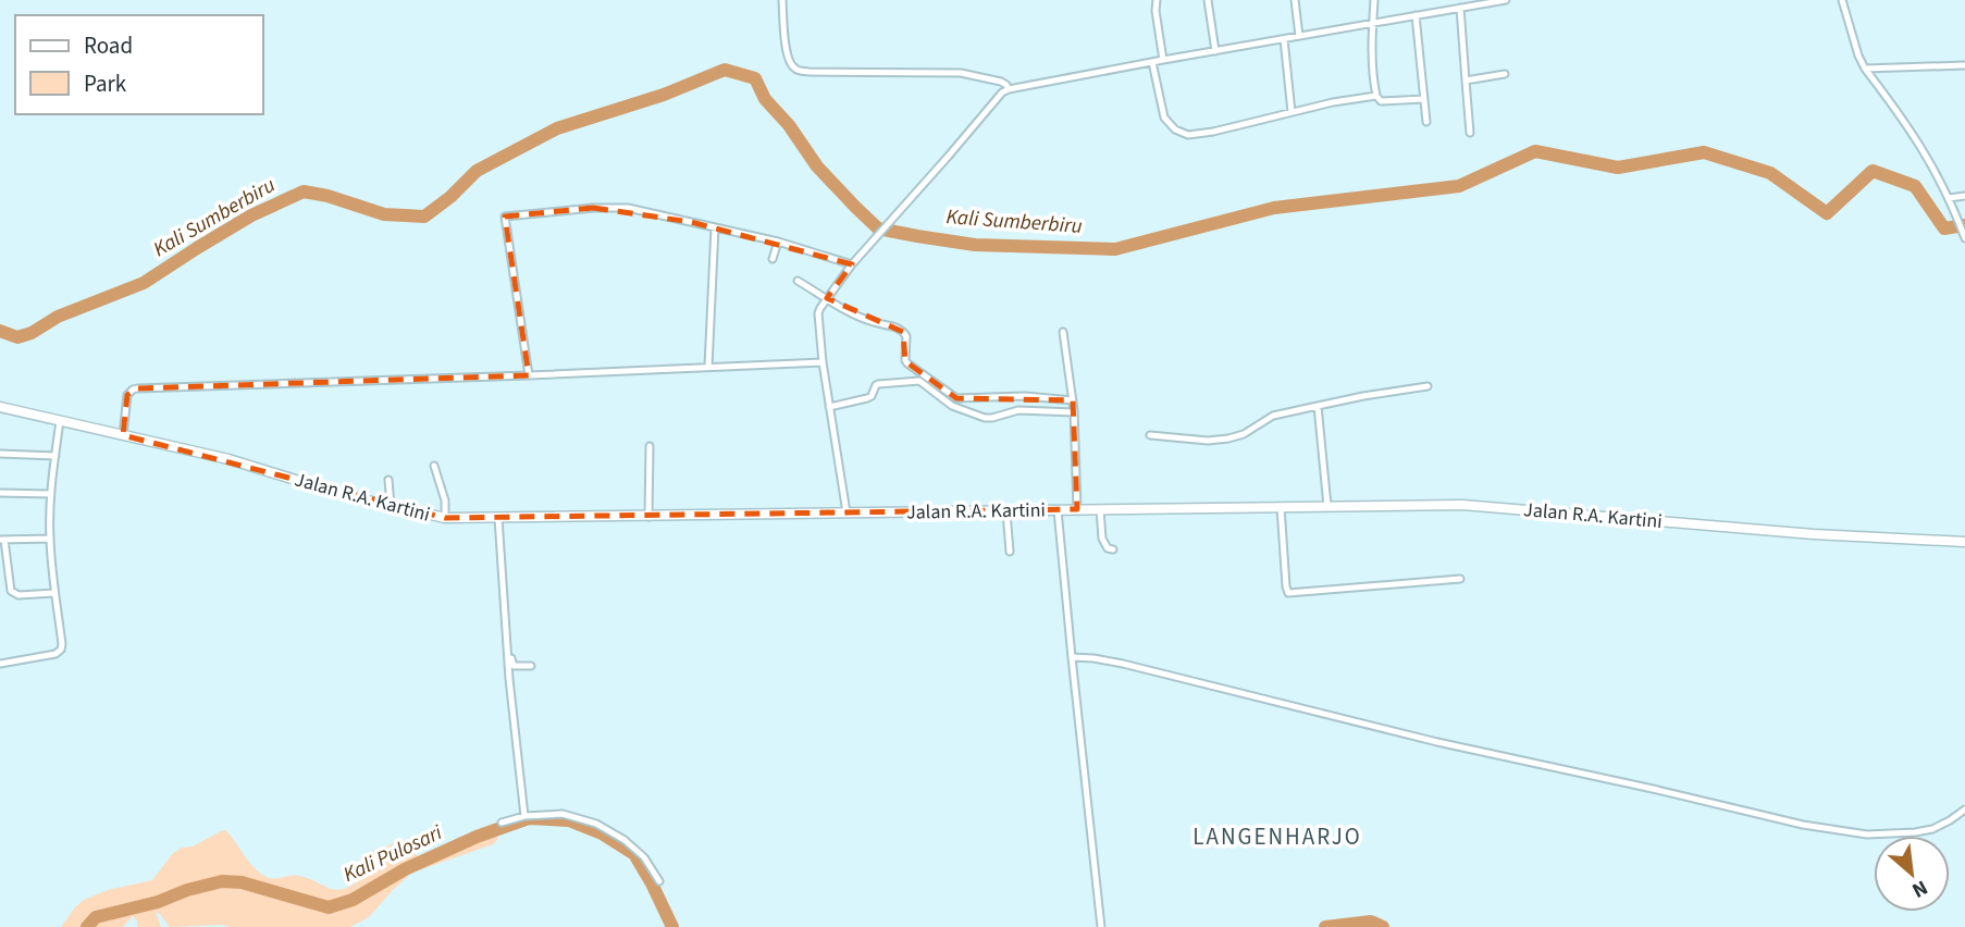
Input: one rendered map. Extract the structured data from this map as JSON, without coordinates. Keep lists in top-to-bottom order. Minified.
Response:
{"streets":{"main road":["Jalan R.A. Kartini"]},"districts":["LANGENHARJO"],"water":["Kali Sumberbiru","Kali Pulosari"],"legend":["Road","Park"],"north":"bottom right"}
